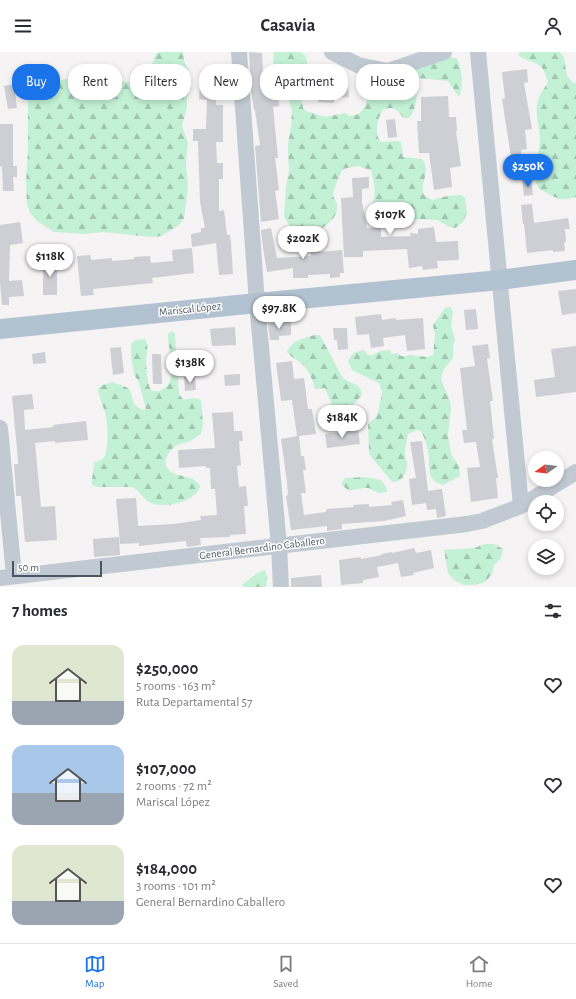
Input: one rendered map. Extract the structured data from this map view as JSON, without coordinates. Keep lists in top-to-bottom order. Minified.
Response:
{"streets":{"main road":["Mariscal López"],"street":["General Bernardino Caballero"]},"scale_bar":"50 m","north":"left","page":{"header":"Casavia","chip":["Buy","Rent","Filters","New","Apartment","House"],"price":["$250K","$107K","$202K","$118K","$97.8K","$138K","$184K"],"scale":"50 m","heading":"7 homes","list":[{"name":"$250,000","note":"5 rooms · 163 m² · Ruta Departamental 57"},{"name":"$107,000","note":"2 rooms · 72 m² · Mariscal López"},{"name":"$184,000","note":"3 rooms · 101 m² · General Bernardino Caballero"}],"tabs":["Map","Saved","Home"]}}
